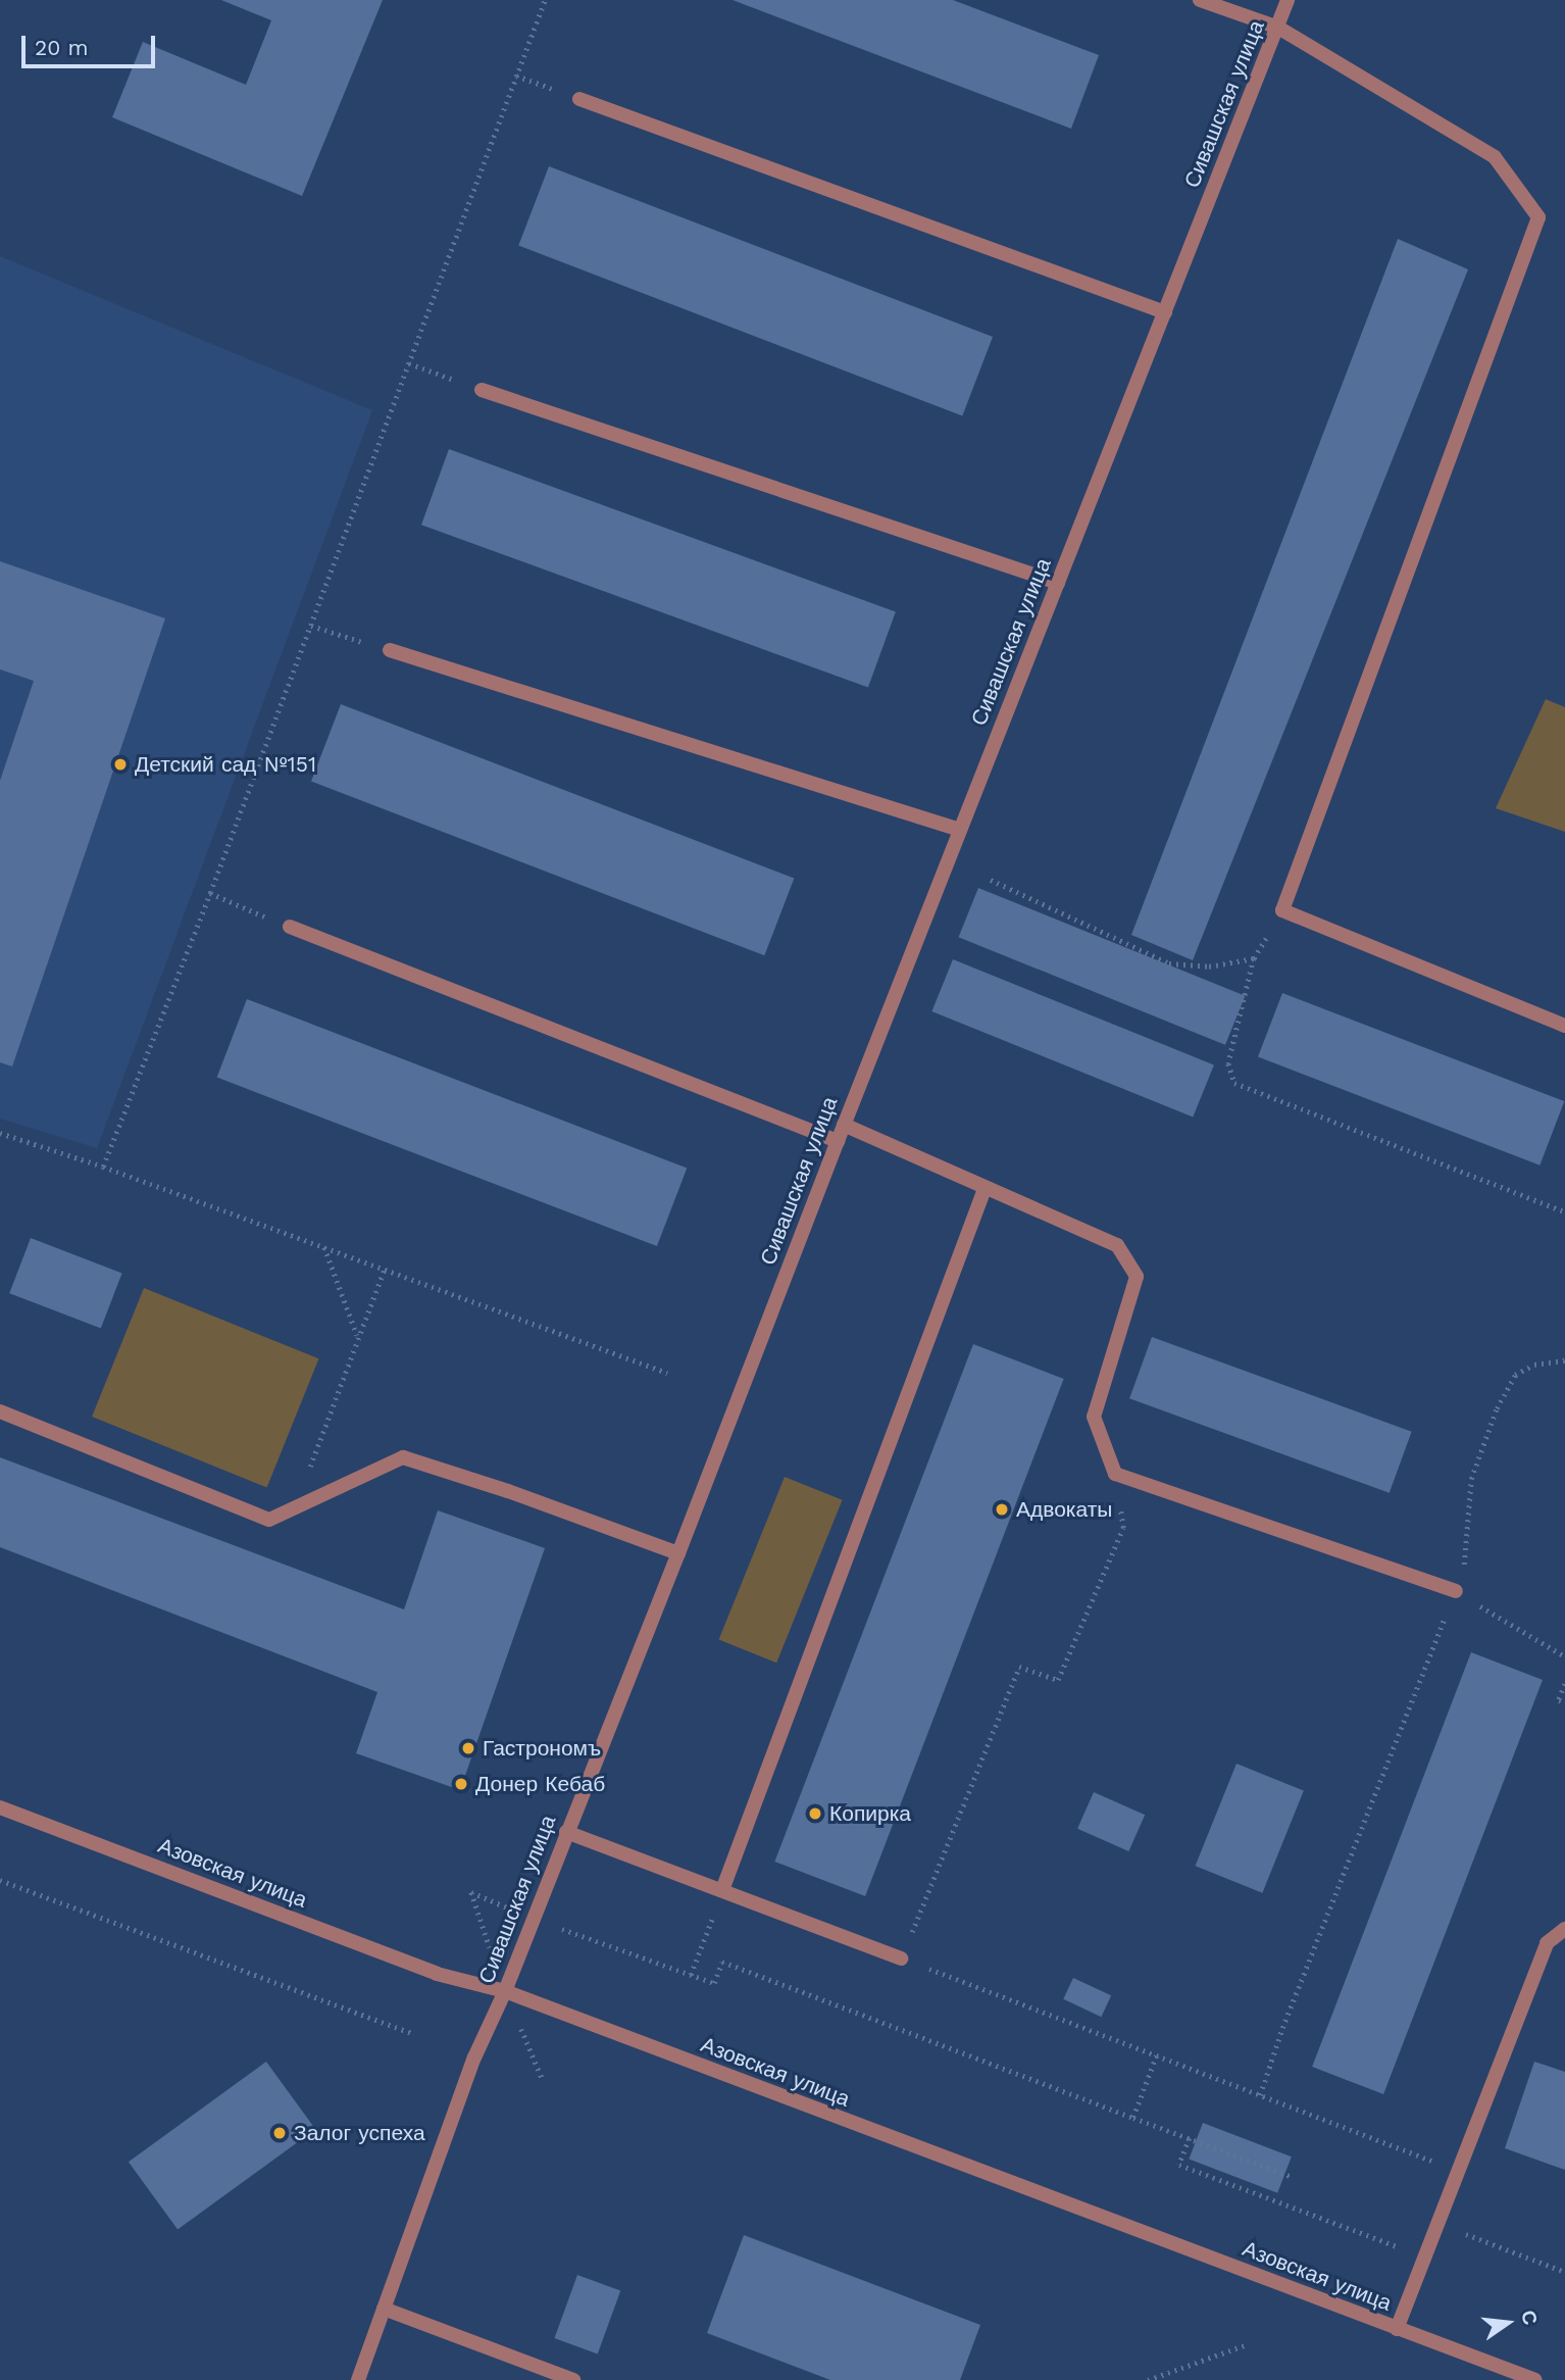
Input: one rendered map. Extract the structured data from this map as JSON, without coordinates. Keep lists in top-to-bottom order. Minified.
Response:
{"streets":{"street":["Сивашская улица","Азовская улица"]},"crossings":[["Сивашская улица","Азовская улица"]],"places":["Детский сад №151","Адвокаты","Гастрономъ","Донер Кебаб","Копирка","Залог успеха"],"scale_bar":"20 m","north":"right"}
